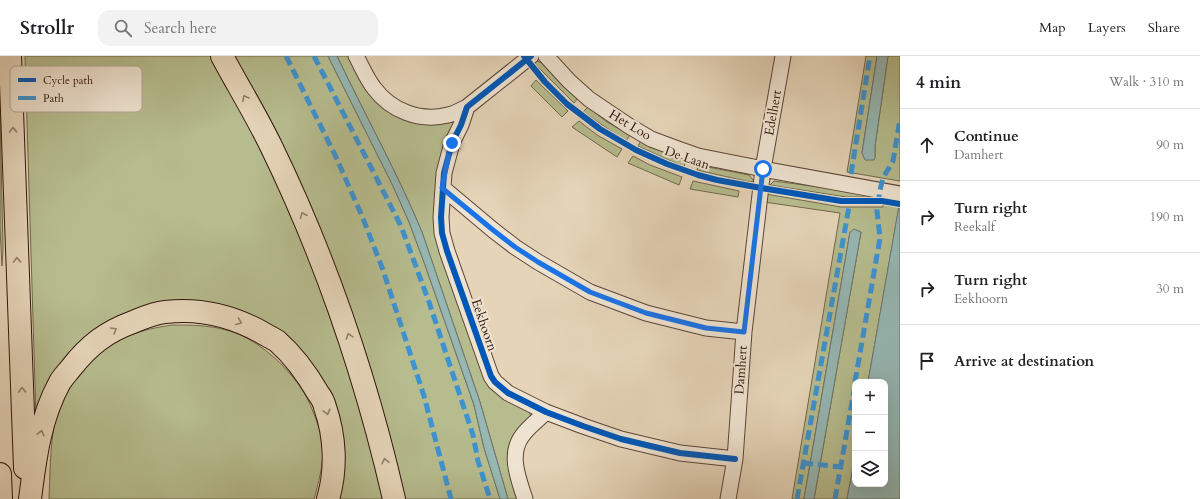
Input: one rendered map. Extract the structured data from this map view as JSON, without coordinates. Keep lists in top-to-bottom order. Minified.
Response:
{"streets":{"street":["Edelhert","Het Loo","Eekhoorn","Damhert"],"cycle path":["De Laan"]},"crossings":[["Edelhert","Het Loo"],["Edelhert","Damhert"],["Het Loo","Damhert"],["Eekhoorn","Damhert"]],"legend":["Cycle path","Path"],"page":{"header":"Strollr","search":"Search here","nav":["Map","Layers","Share"],"heading":["4 min","Walk · 310 m"],"list":[["Continue","Damhert","90 m"],["Turn right","Reekalf","190 m"],["Turn right","Eekhoorn","30 m"],"Arrive at destination"],"map_buttons":["+","−"]}}
